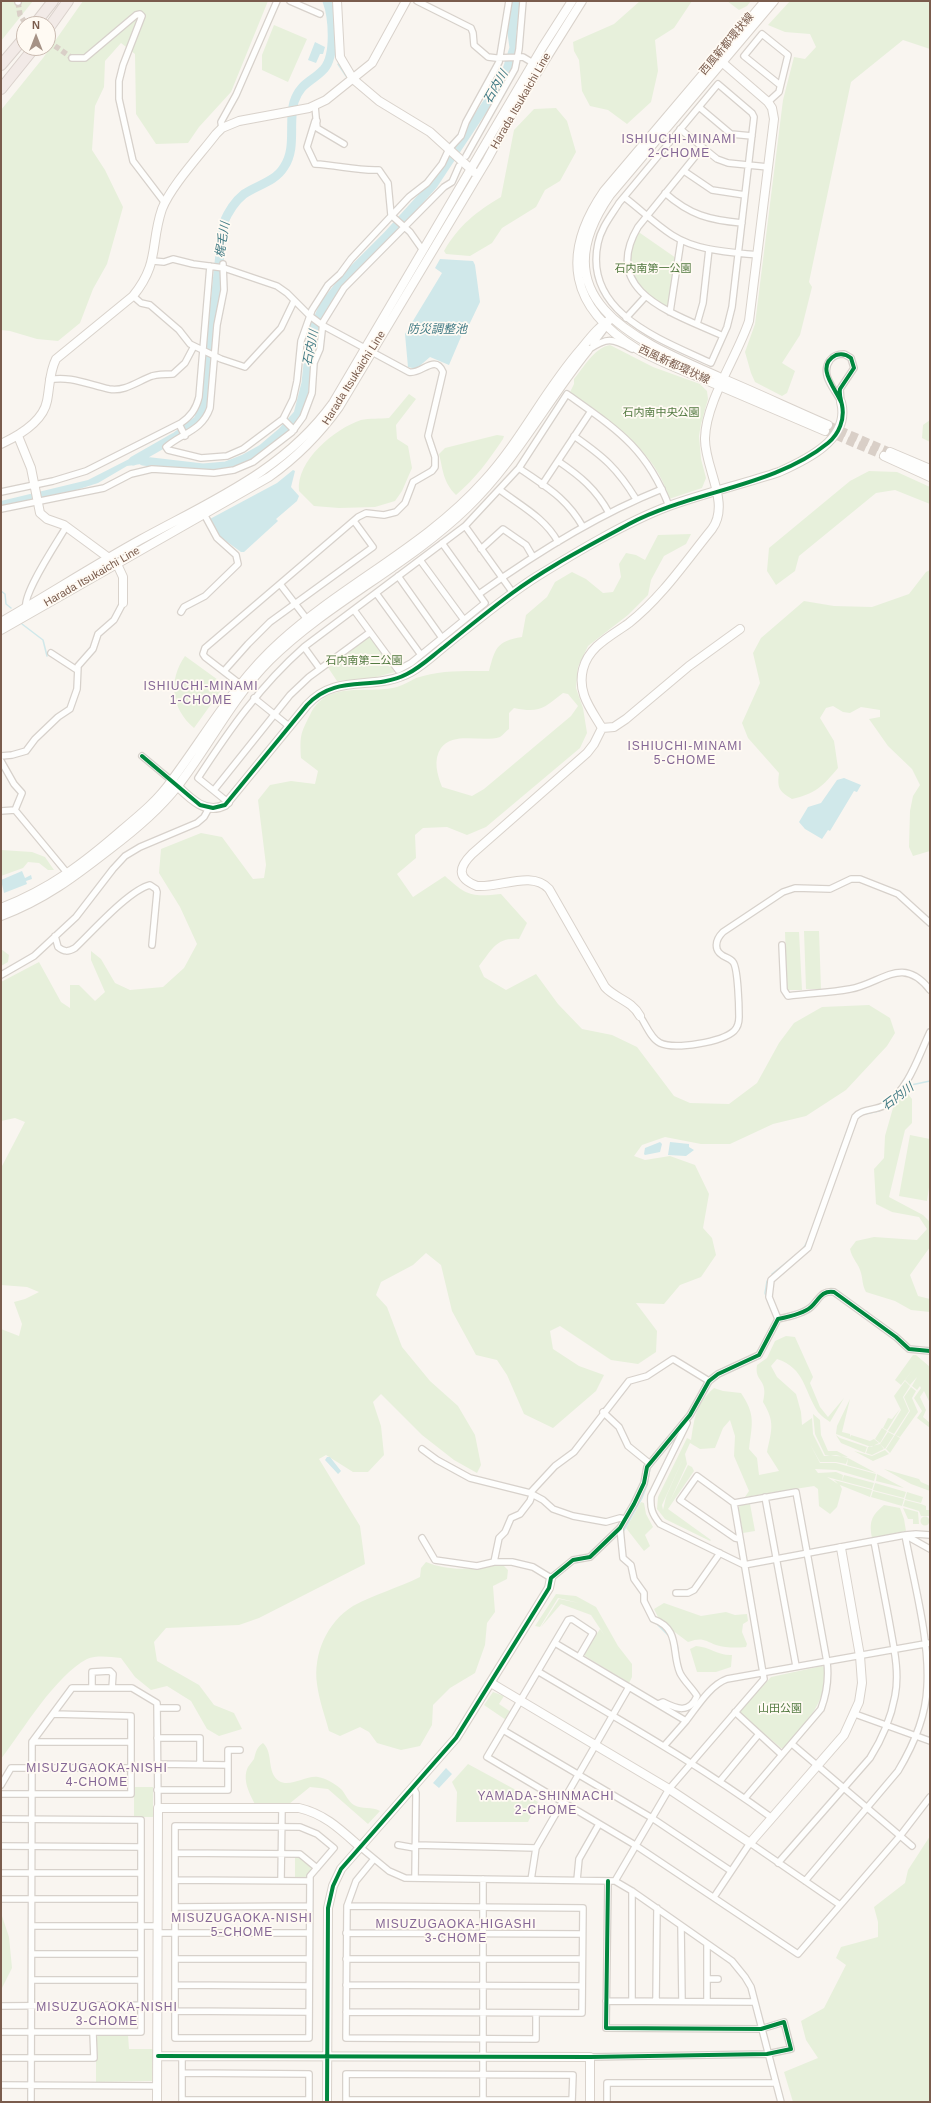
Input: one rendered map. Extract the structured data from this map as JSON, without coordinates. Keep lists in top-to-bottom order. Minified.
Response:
{"streets":{"street":["西風新都環状線","Harada Itsukaichi Line"]},"districts":["ISHIUCHI-MINAMI 2-CHOME","ISHIUCHI-MINAMI 1-CHOME","ISHIUCHI-MINAMI 5-CHOME","MISUZUGAOKA-NISHI 4-CHOME","YAMADA-SHINMACHI 2-CHOME","MISUZUGAOKA-NISHI 5-CHOME","MISUZUGAOKA-HIGASHI 3-CHOME","MISUZUGAOKA-NISHI 3-CHOME"],"water":["石内川","梶毛川","防災調整池"],"parks":["石内南第一公園","石内南中央公園","石内南第二公園","山田公園"],"north":"top"}
